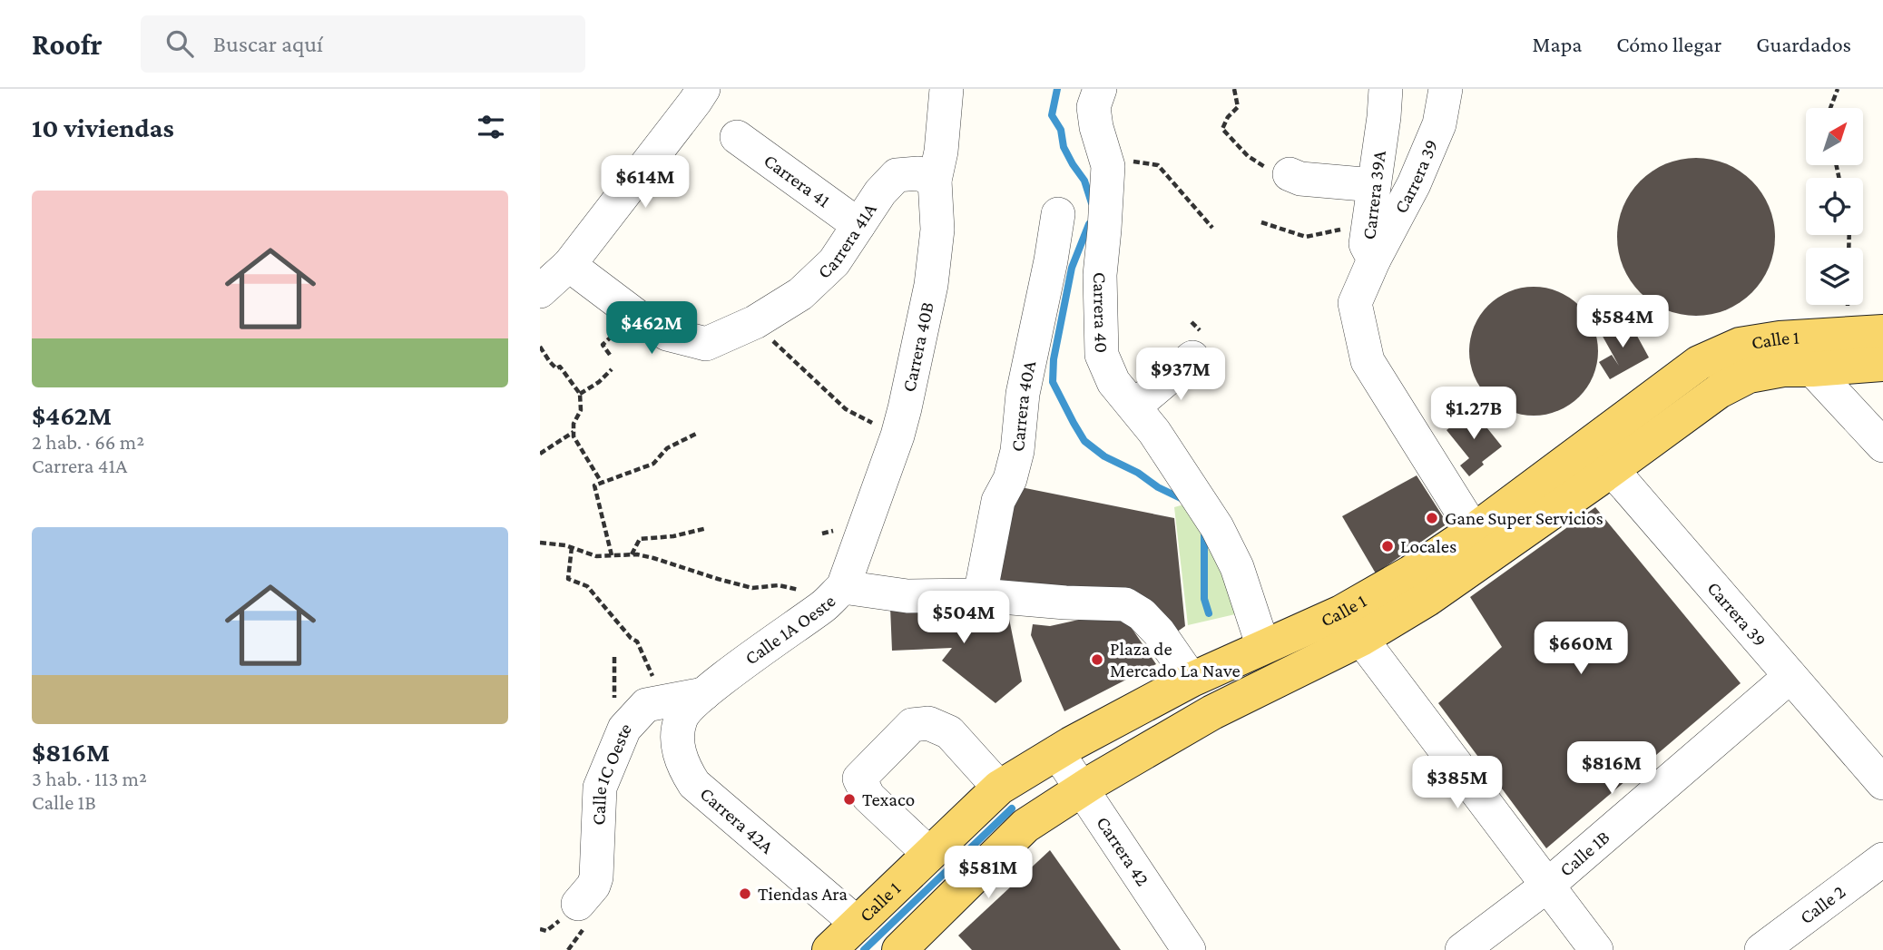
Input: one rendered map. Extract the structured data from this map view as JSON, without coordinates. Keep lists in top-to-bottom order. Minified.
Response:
{"streets":{"main road":["Calle 1"],"street":["Carrera 39","Carrera 41","Carrera 39A","Carrera 41A","Carrera 40","Carrera 40B","Carrera 40A","Calle 1A Oeste","Calle 1C Oeste","Carrera 42A","Carrera 42","Calle 1B","Calle 2"]},"crossings":[["Carrera 39","Carrera 39A"],["Carrera 39","Calle 1"],["Carrera 39","Calle 1B"],["Carrera 41","Carrera 41A"],["Carrera 39A","Calle 1"],["Carrera 41A","Carrera 40B"],["Carrera 40","Calle 1"],["Calle 1","Calle 1A Oeste"],["Calle 1","Carrera 42A"],["Calle 1","Carrera 42"],["Carrera 40B","Calle 1A Oeste"],["Carrera 40A","Calle 1A Oeste"],["Calle 1A Oeste","Calle 1C Oeste"],["Calle 1A Oeste","Carrera 42A"],["Calle 1C Oeste","Carrera 42A"]],"places":["Gane Super Servicios","Locales","Plaza de Mercado La Nave","Texaco","Tiendas Ara"],"north":"top right","page":{"header":"Roofr","search":"Buscar aquí","nav":["Mapa","Cómo llegar","Guardados"],"heading":"10 viviendas","price":["$614M","$584M","$462M","$937M","$1.27B","$504M","$660M","$816M","$385M","$581M"],"list":[{"name":"$462M","note":"2 hab. · 66 m² · Carrera 41A"},{"name":"$816M","note":"3 hab. · 113 m² · Calle 1B"}]}}
